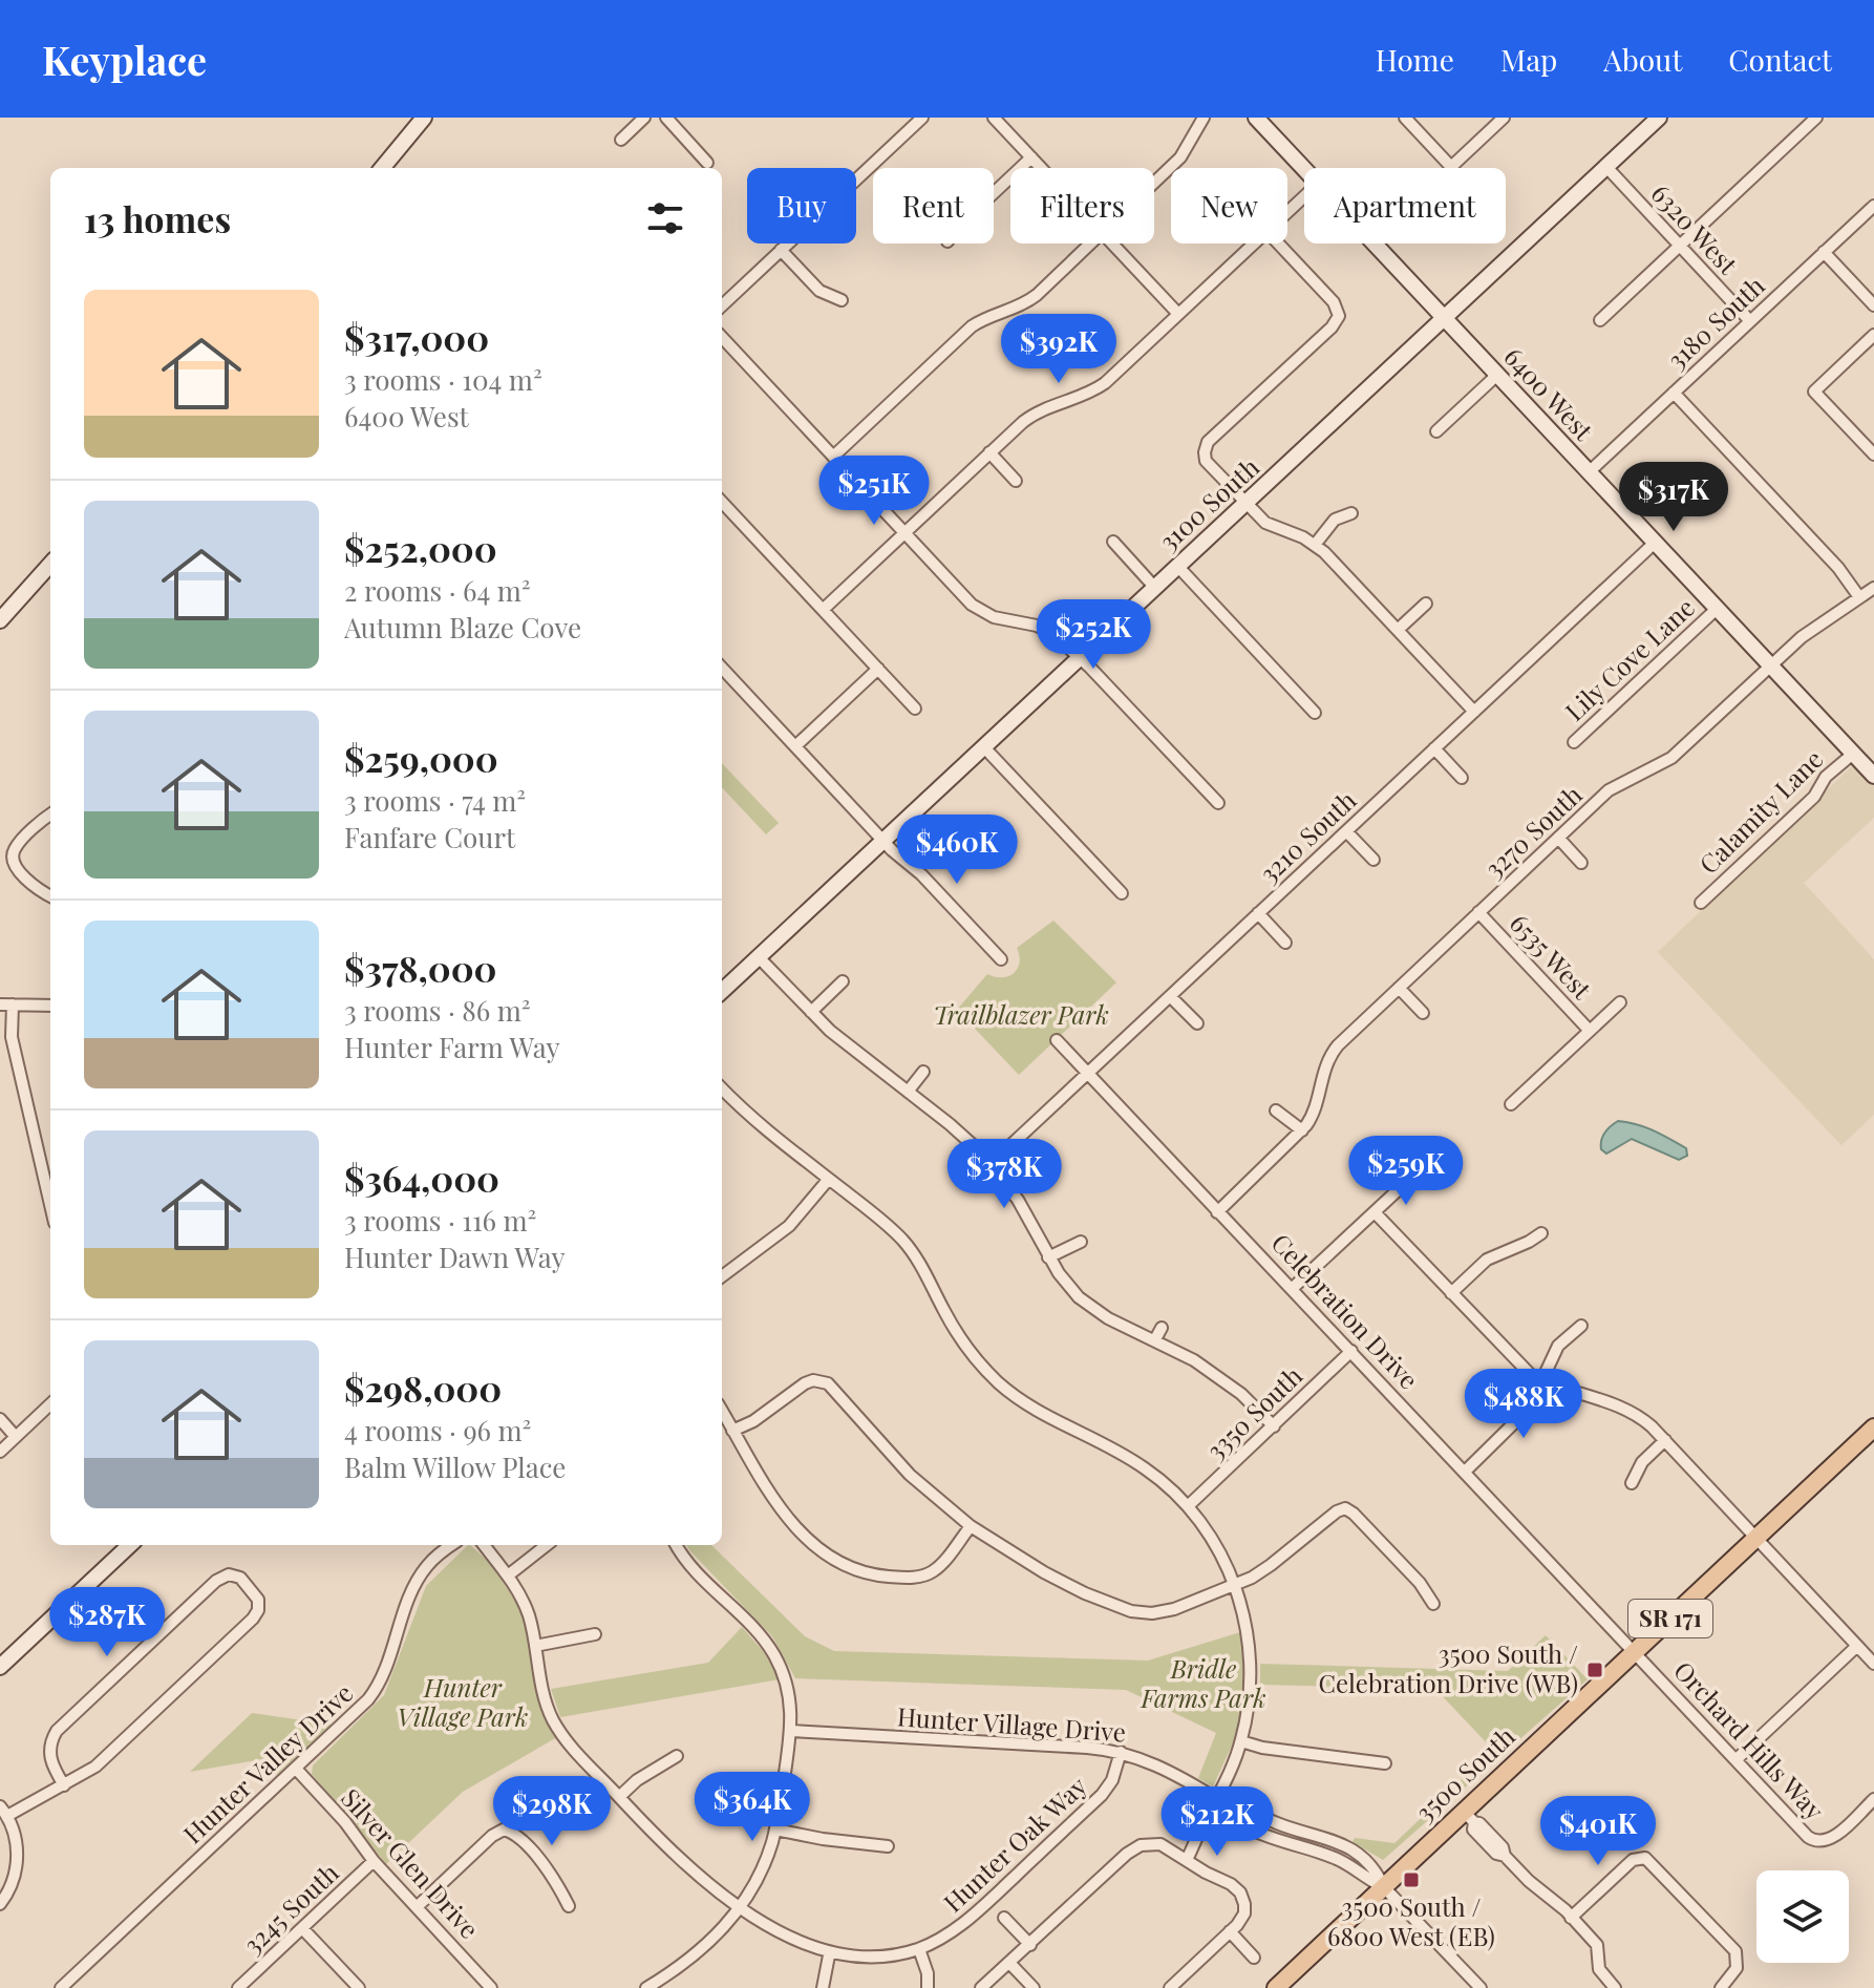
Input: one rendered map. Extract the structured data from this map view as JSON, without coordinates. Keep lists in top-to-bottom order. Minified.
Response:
{"streets":{"main road":["6400 West","3100 South","SR 171","3500 South"],"street":["6320 West","3180 South","Lily Cove Lane","Calamity Lane","3270 South","3210 South","6535 West","Celebration Drive","3350 South","Hunter Village Drive","Orchard Hills Way","Hunter Valley Drive","Hunter Oak Way","Silver Glen Drive","3245 South"]},"crossings":[["6320 West","3180 South"],["6320 West","3100 South"],["3180 South","6400 West"],["6400 West","3100 South"],["6400 West","Lily Cove Lane"],["6400 West","Calamity Lane"],["6400 West","3270 South"],["6400 West","3210 South"],["3270 South","6535 West"],["3210 South","Celebration Drive"],["Celebration Drive","3350 South"],["Celebration Drive","Orchard Hills Way"],["Celebration Drive","3500 South"],["Hunter Village Drive","3500 South"],["Hunter Village Drive","Hunter Oak Way"],["Orchard Hills Way","3500 South"],["Hunter Valley Drive","Silver Glen Drive"],["Silver Glen Drive","3245 South"]],"parks":["Trailblazer Park","Bridle Farms Park","Hunter Village Park"],"places":{"transit":["3500 South / Celebration Drive (WB)","3500 South / 6800 West (EB)"]},"page":{"header":"Keyplace","nav":["Home","Map","About","Contact"],"chip":["Buy","Rent","Filters","New","Apartment"],"heading":"13 homes","list":[{"name":"$317,000","note":"3 rooms · 104 m² · 6400 West"},{"name":"$252,000","note":"2 rooms · 64 m² · Autumn Blaze Cove"},{"name":"$259,000","note":"3 rooms · 74 m² · Fanfare Court"},{"name":"$378,000","note":"3 rooms · 86 m² · Hunter Farm Way"},{"name":"$364,000","note":"3 rooms · 116 m² · Hunter Dawn Way"},{"name":"$298,000","note":"4 rooms · 96 m² · Balm Willow Place"}],"price":["$392K","$251K","$317K","$252K","$460K","$259K","$378K","$488K","$287K","$364K","$298K","$212K","$401K"]}}
